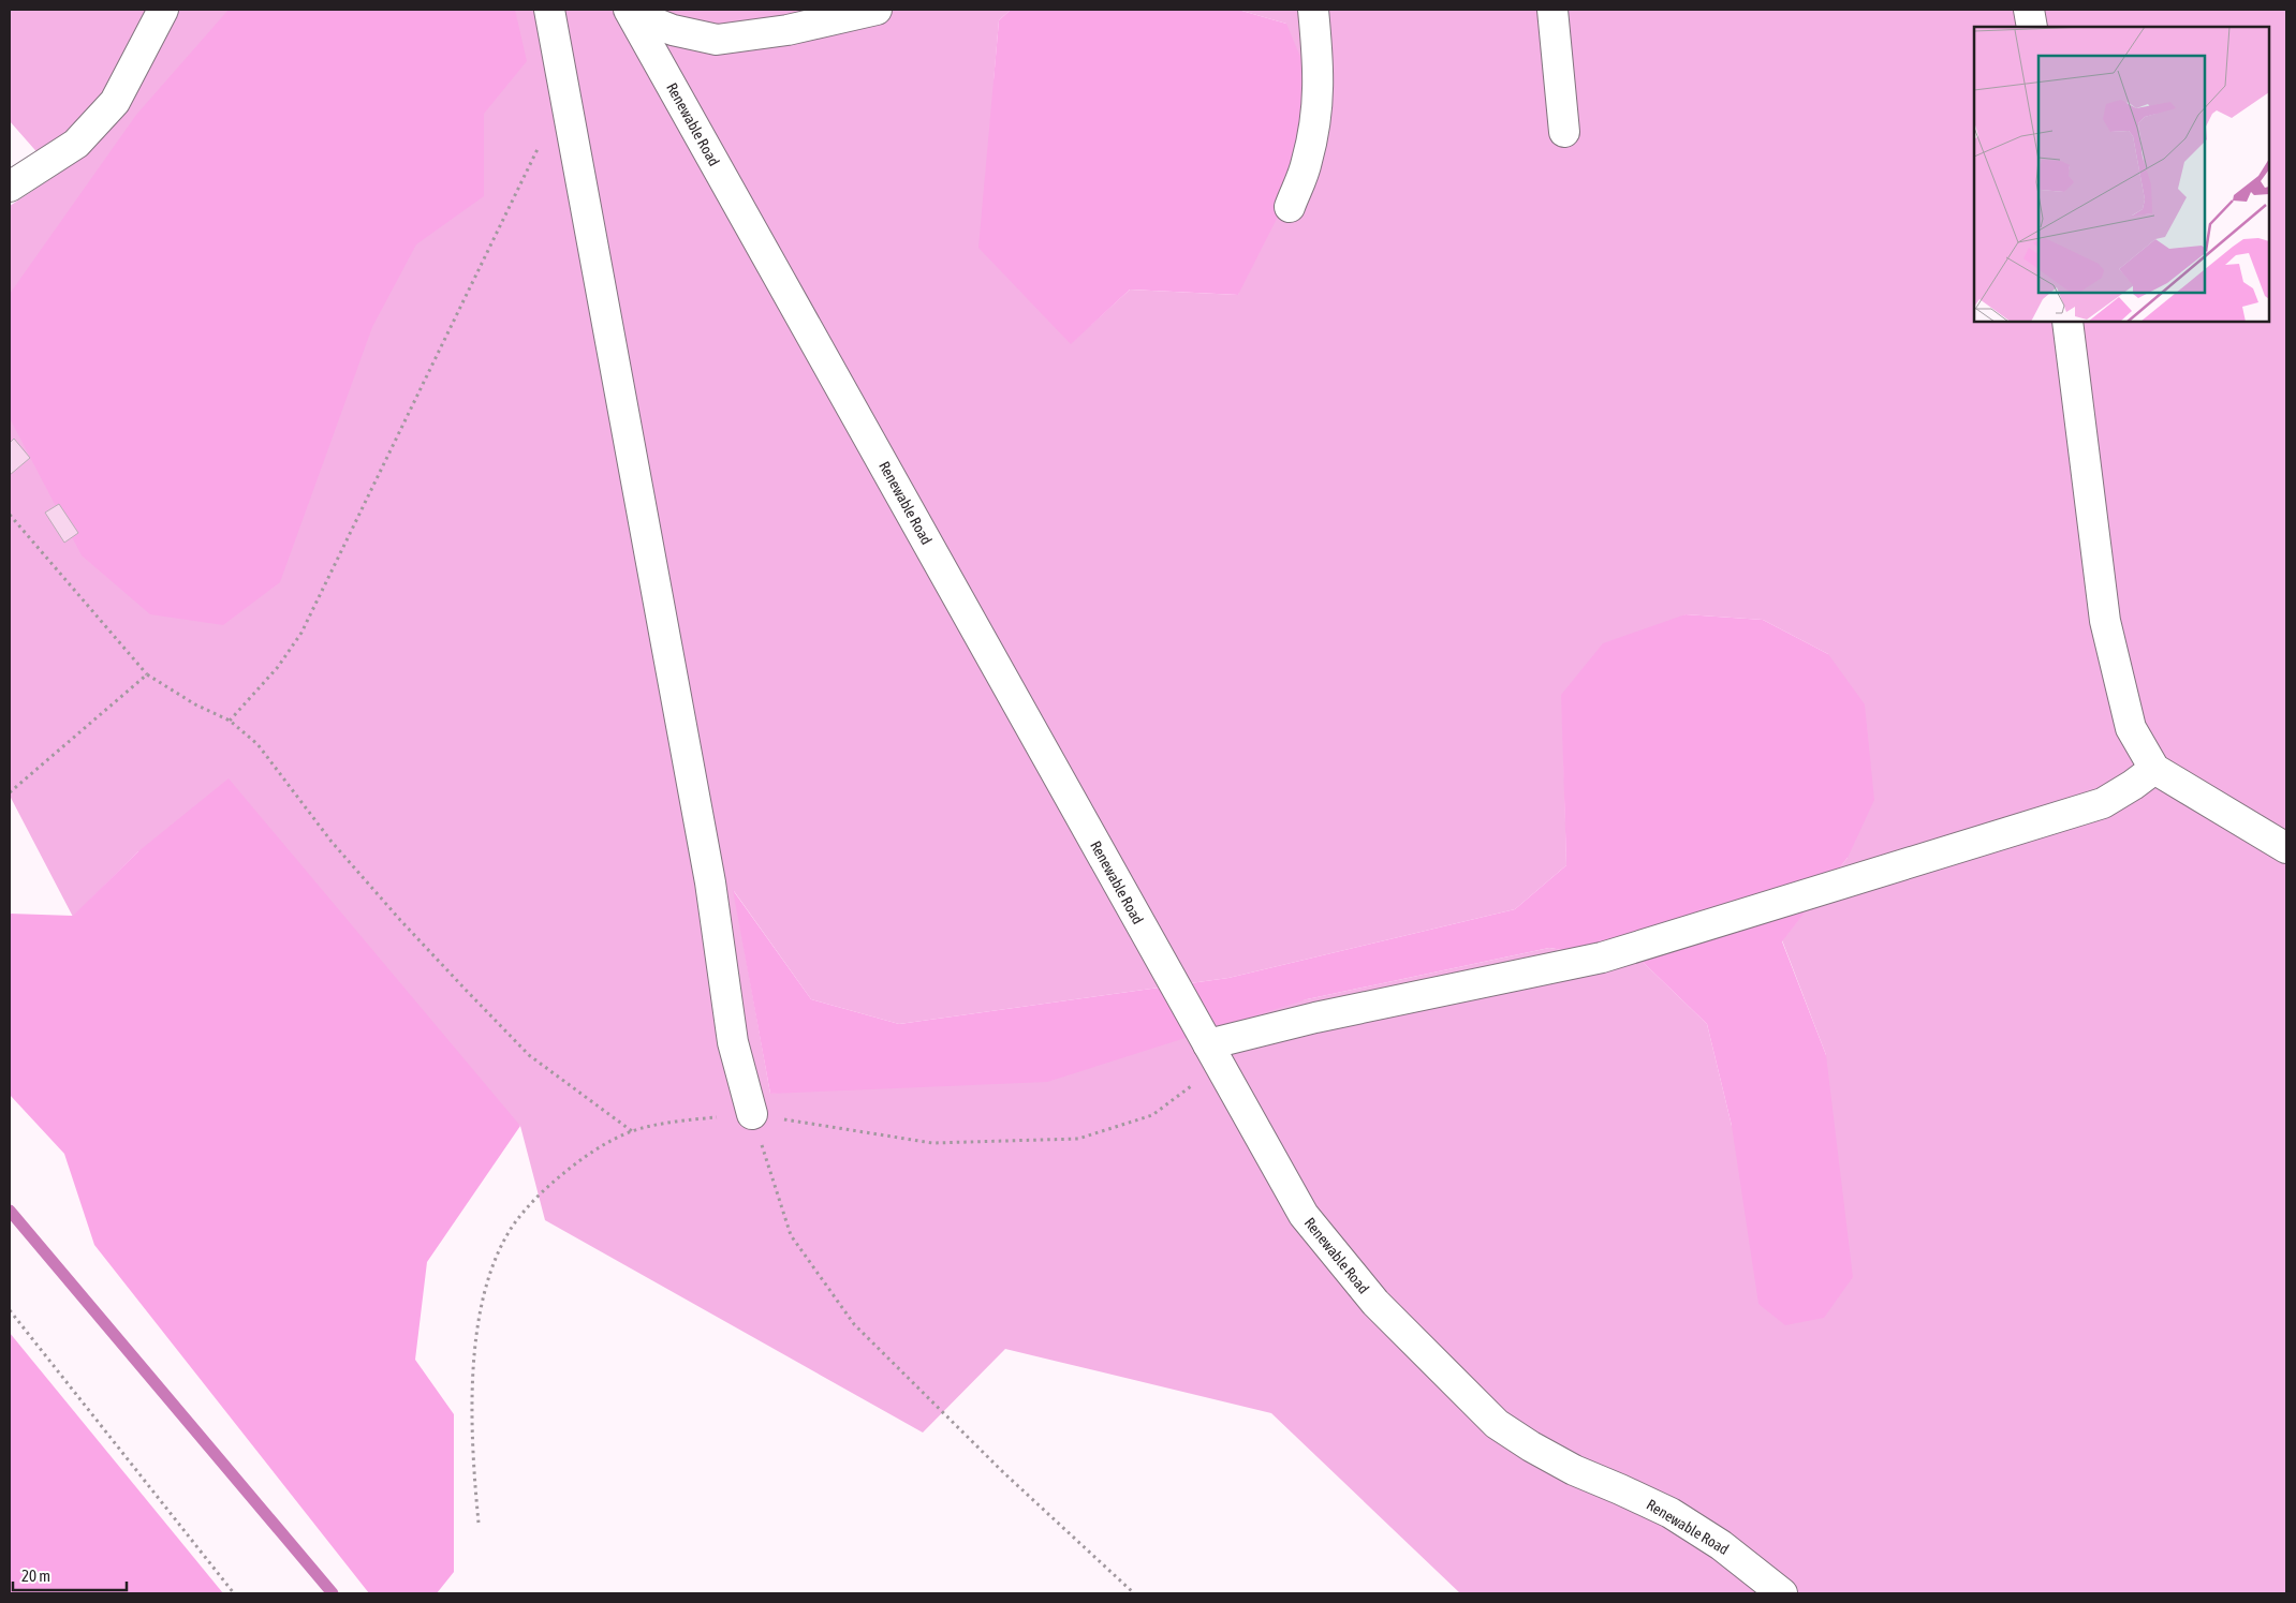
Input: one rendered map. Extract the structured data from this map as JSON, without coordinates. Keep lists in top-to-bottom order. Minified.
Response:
{"streets":{"lane":["Renewable Road"]},"scale_bar":"20 m"}
